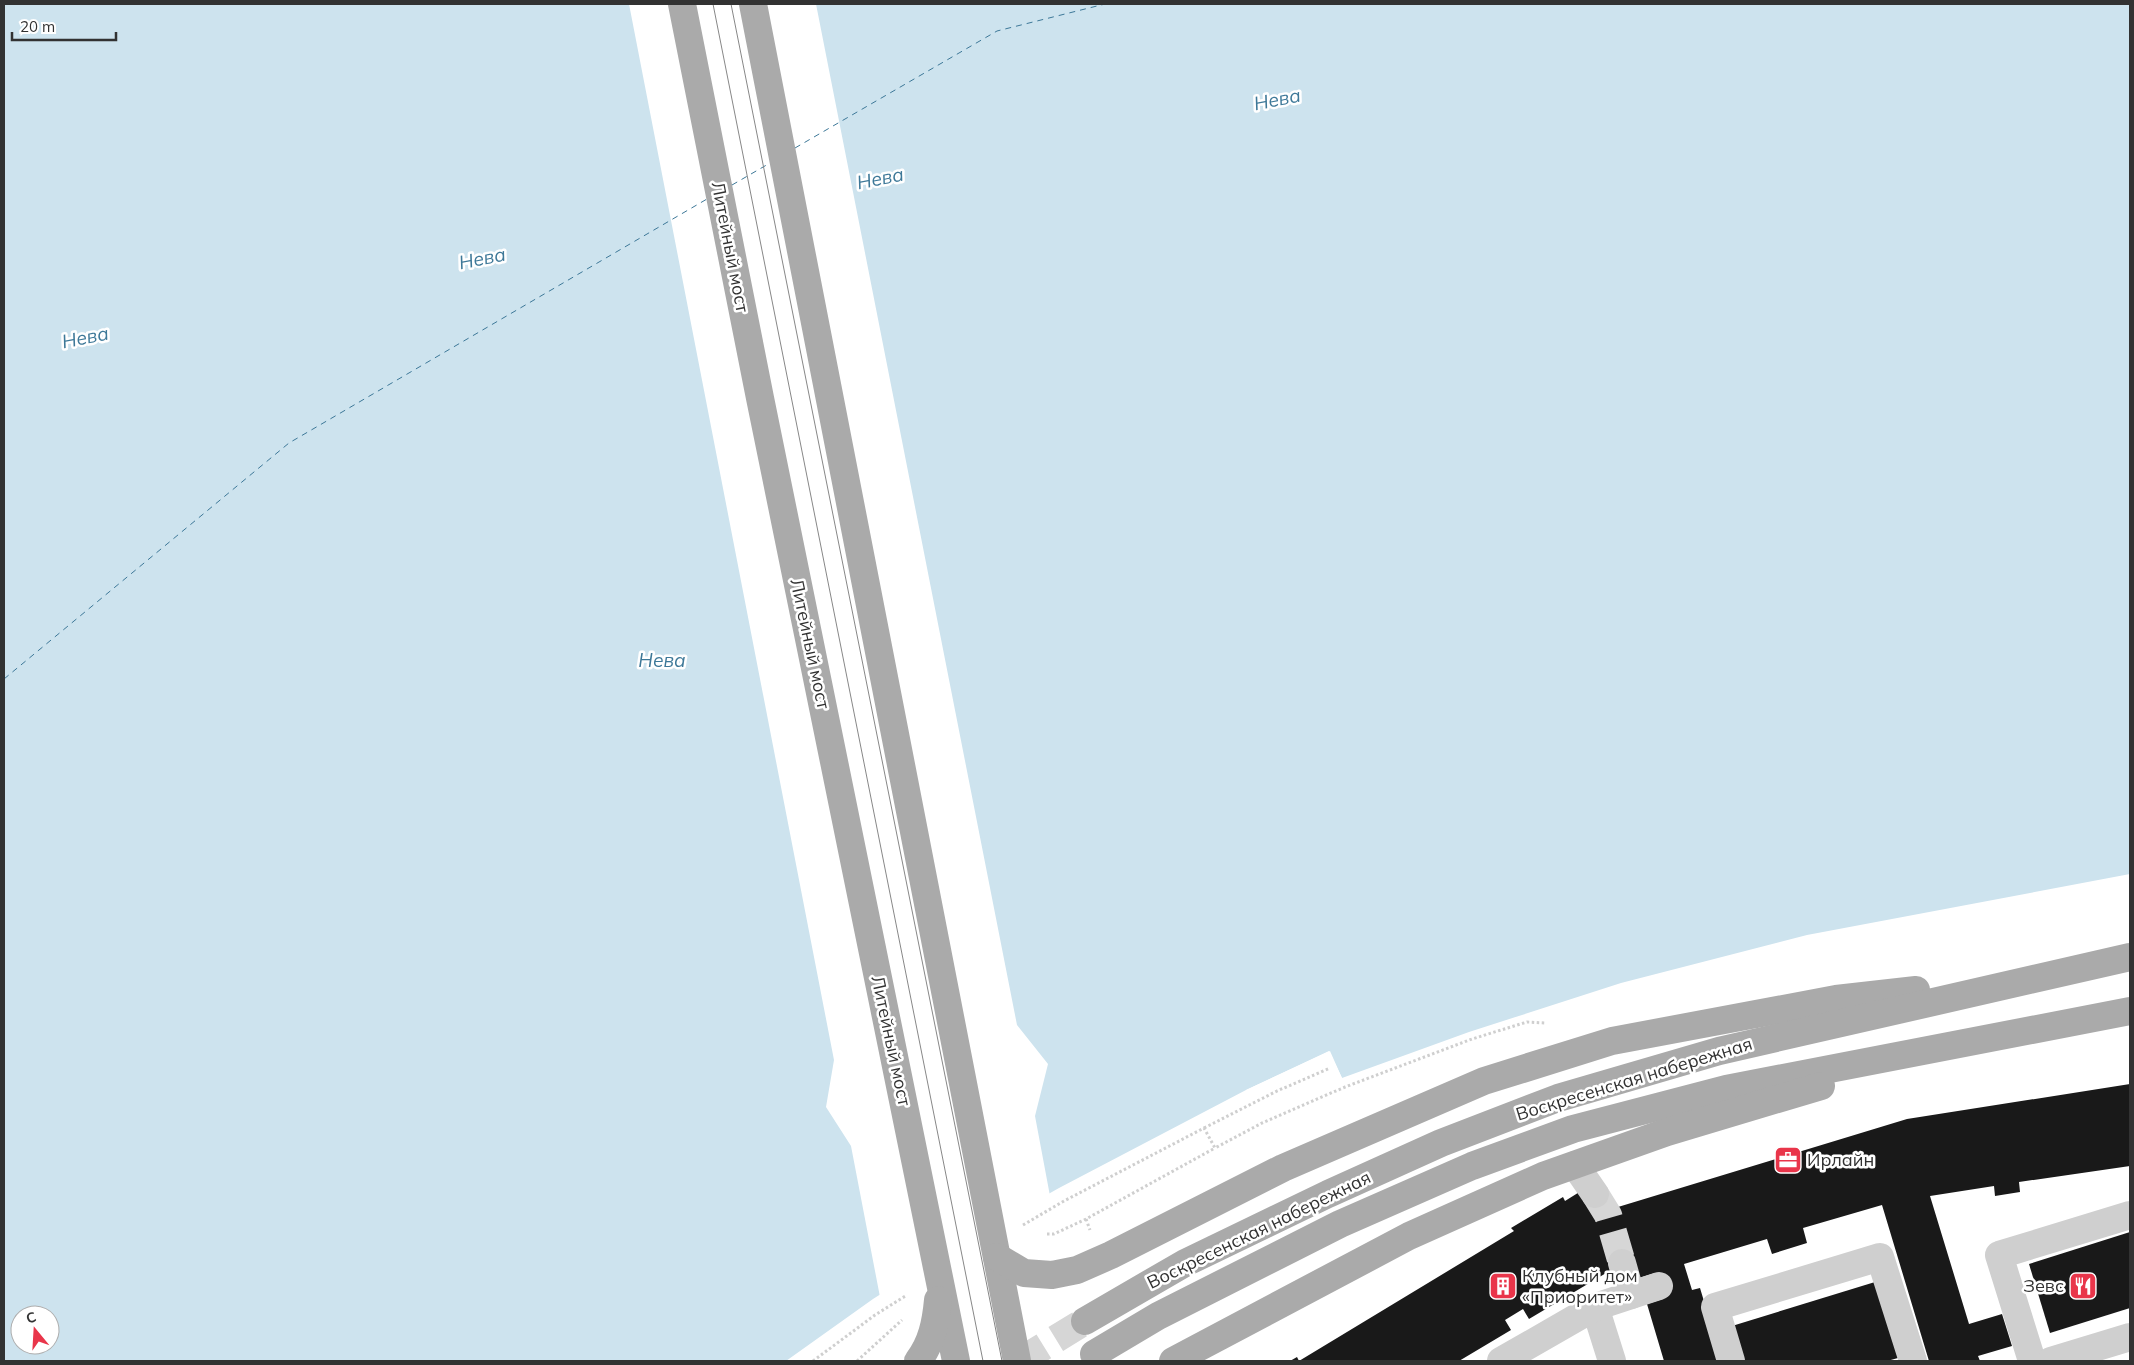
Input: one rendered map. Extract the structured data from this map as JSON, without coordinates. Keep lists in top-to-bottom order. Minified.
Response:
{"streets":{"main road":["Литейный мост","Воскресенская набережная"]},"water":["Нева"],"places":{"office":["Ирлайн"],"building":["Клубный дом «Приоритет»"],"restaurant":["Зевс"]},"scale_bar":"20 m","north":"top"}
